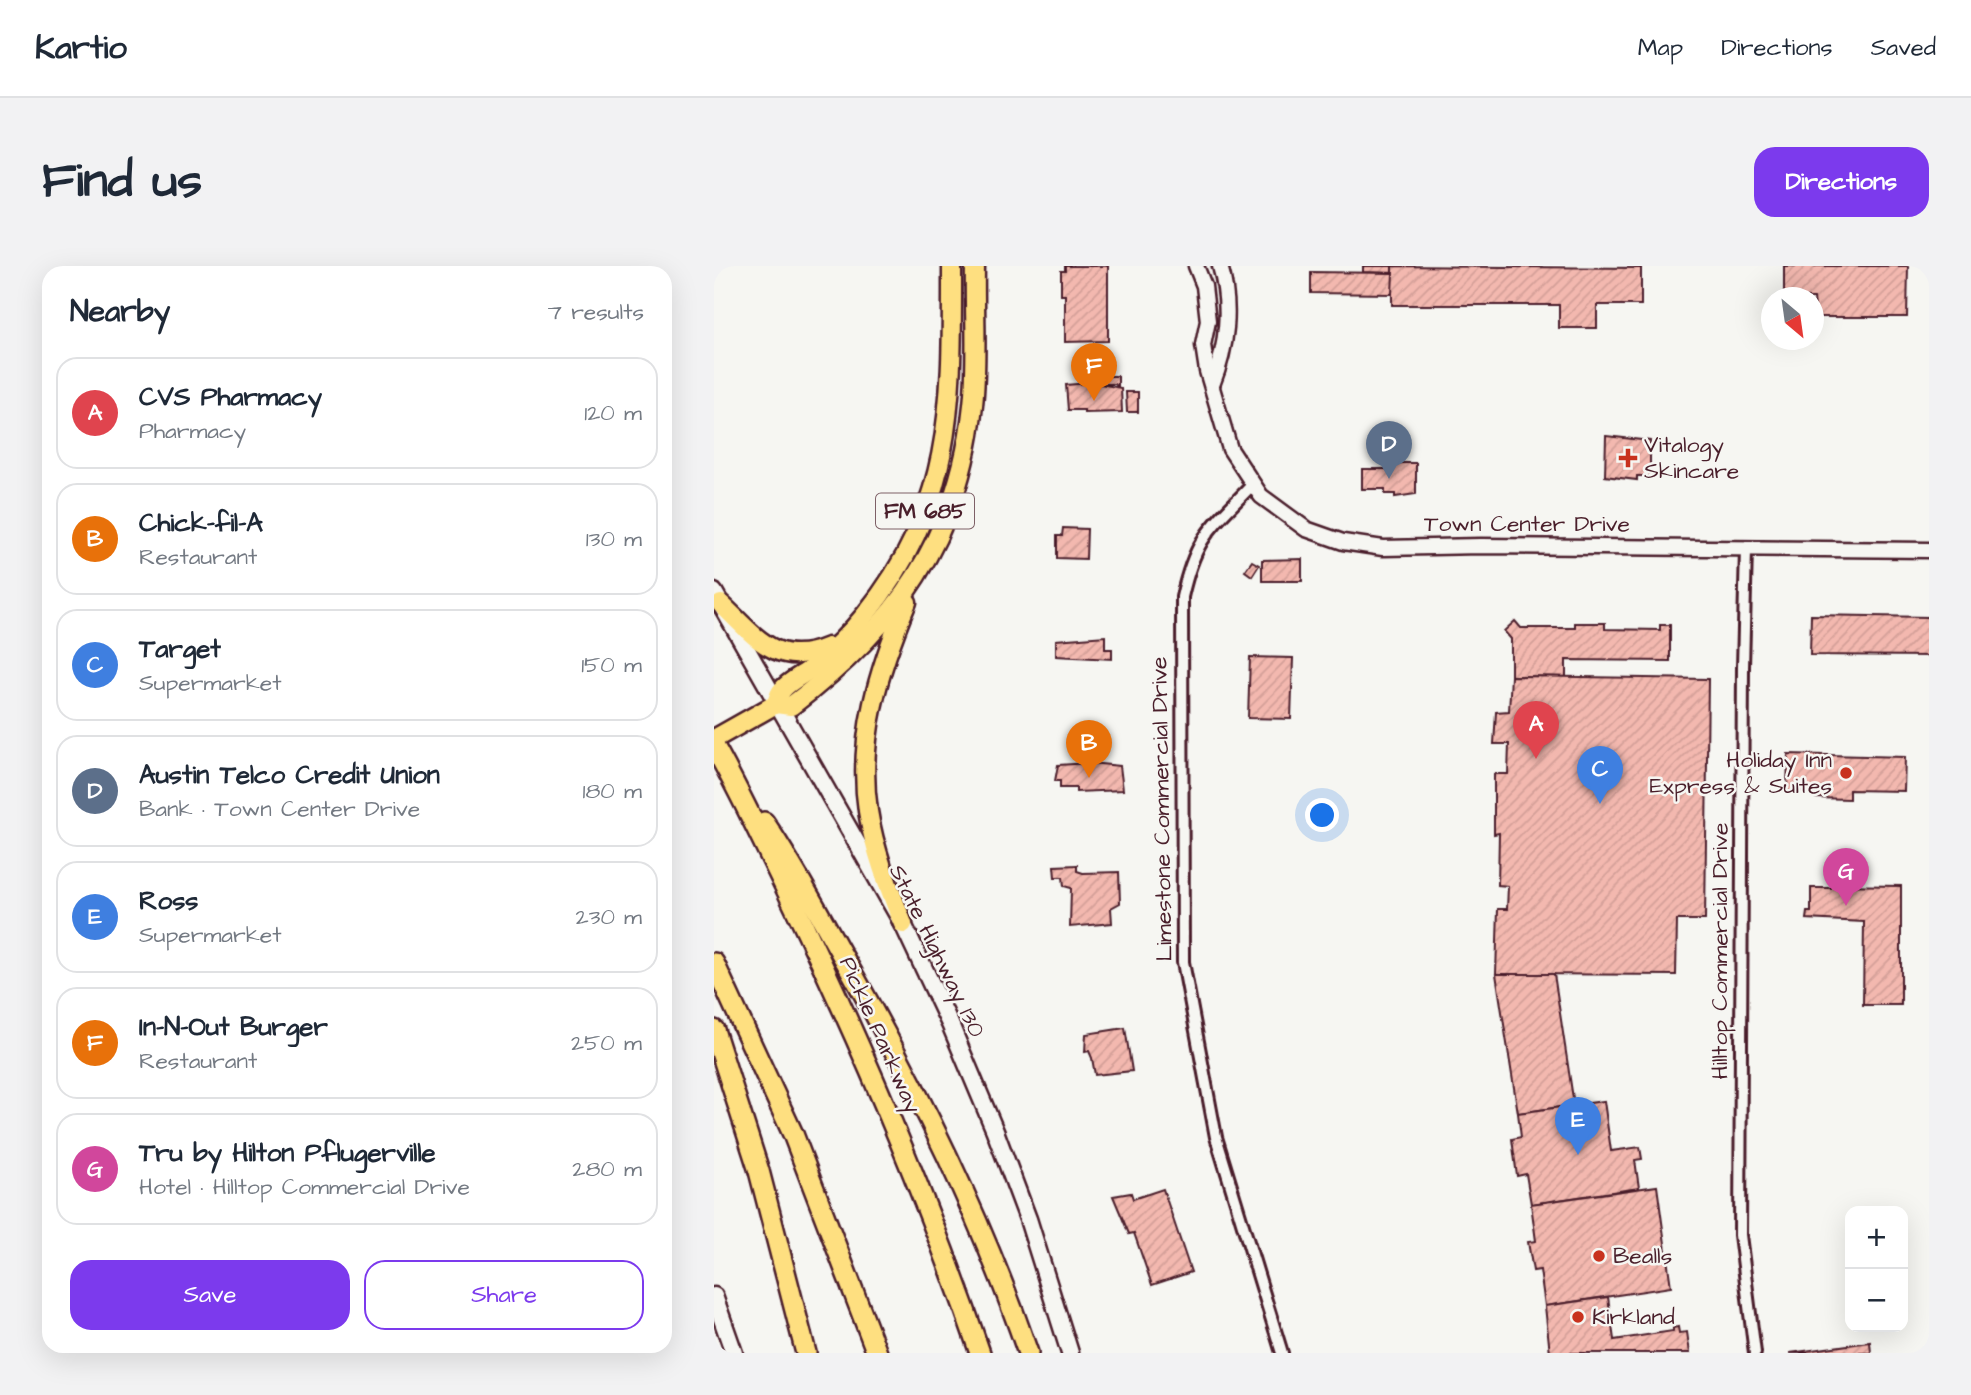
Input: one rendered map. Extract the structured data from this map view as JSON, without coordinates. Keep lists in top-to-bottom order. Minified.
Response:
{"streets":{"highway":["Pickle Parkway"],"main road":["FM 685","State Highway 130"],"street":["Town Center Drive","Limestone Commercial Drive","Hilltop Commercial Drive"]},"crossings":[["FM 685","State Highway 130"],["Town Center Drive","Limestone Commercial Drive"],["Town Center Drive","Hilltop Commercial Drive"]],"places":{"health":["Vitalogy Skincare"],"other":["Holiday Inn Express & Suites","Bealls","Kirkland"]},"north":"bottom right","page":{"header":"Kartio","nav":["Map","Directions","Saved"],"buttons":["Directions",["Save","Share"]],"title":"Find us","heading":["Nearby","7 results"],"pins":["F","D","A","B","C","G","E"],"list":[{"mark":"A","name":"CVS Pharmacy","note":"Pharmacy","value":"120 m"},{"mark":"B","name":"Chick-fil-A","note":"Restaurant","value":"130 m"},{"mark":"C","name":"Target","note":"Supermarket","value":"150 m"},{"mark":"D","name":"Austin Telco Credit Union","note":"Bank · Town Center Drive","value":"180 m"},{"mark":"E","name":"Ross","note":"Supermarket","value":"230 m"},{"mark":"F","name":"In-N-Out Burger","note":"Restaurant","value":"250 m"},{"mark":"G","name":"Tru by Hilton Pflugerville","note":"Hotel · Hilltop Commercial Drive","value":"280 m"}],"map_buttons":["+","−"]}}
